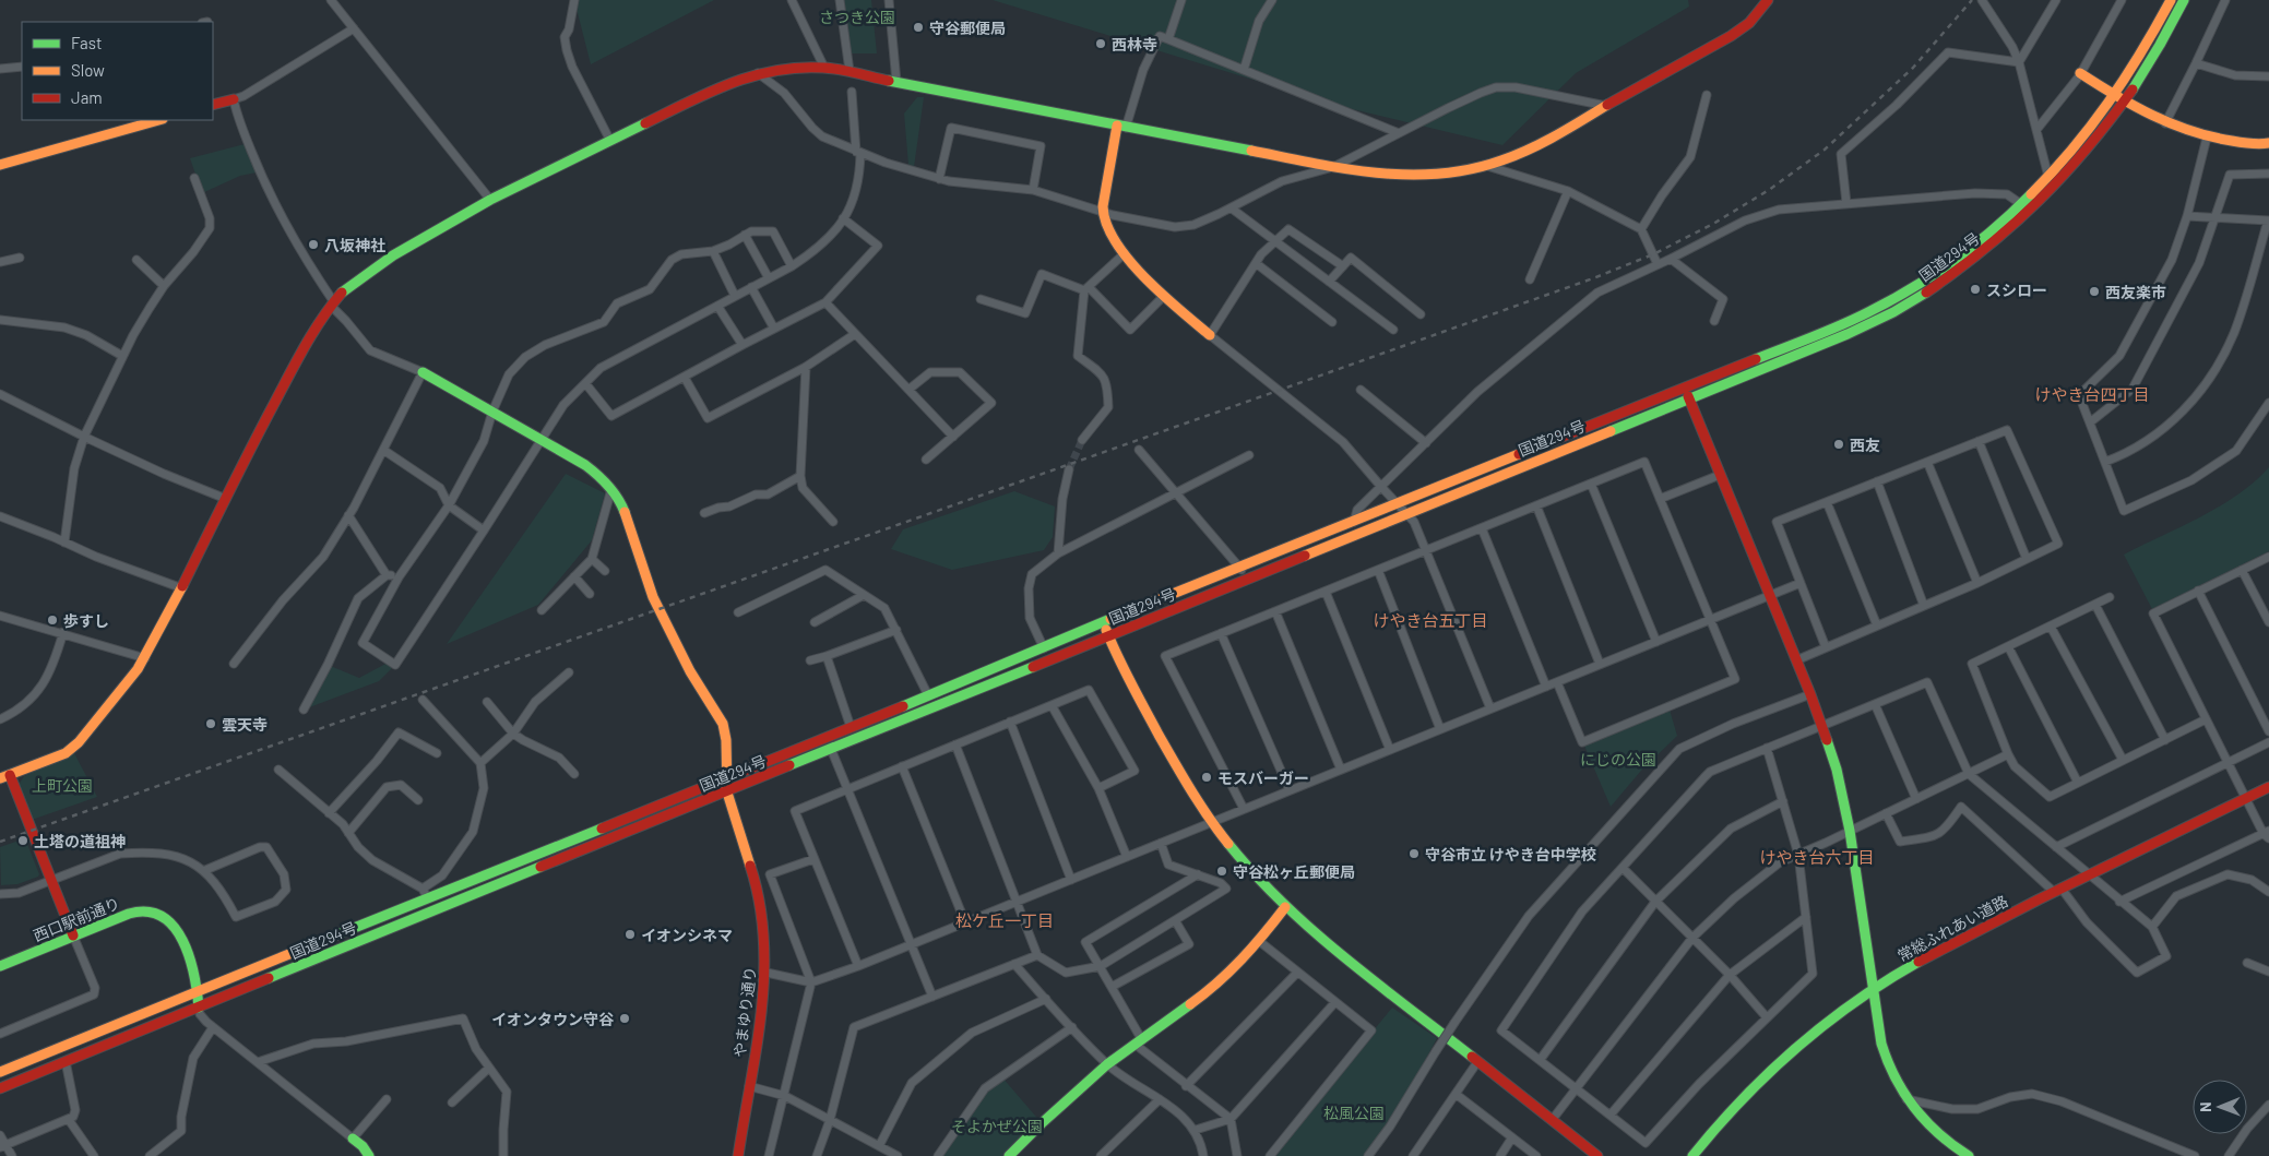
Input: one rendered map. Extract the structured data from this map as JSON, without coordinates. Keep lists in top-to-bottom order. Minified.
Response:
{"streets":{"main road":["国道294号","西口駅前通り","常総ふれあい道路","やまゆり通り"]},"crossings":[["国道294号","西口駅前通り"],["国道294号","やまゆり通り"]],"districts":["けやき台四丁目","けやき台五丁目","けやき台六丁目","松ケ丘一丁目"],"parks":["さつき公園","にじの公園","上町公園","松風公園","そよかぜ公園"],"places":["守谷郵便局","西林寺","八坂神社","スシロー","西友楽市","西友","歩すし","雲天寺","モスバーガー","土塔の道祖神","守谷市立 けやき台中学校","守谷松ヶ丘郵便局","イオンシネマ","イオンタウン守谷"],"legend":["Fast","Slow","Jam"],"north":"left"}
